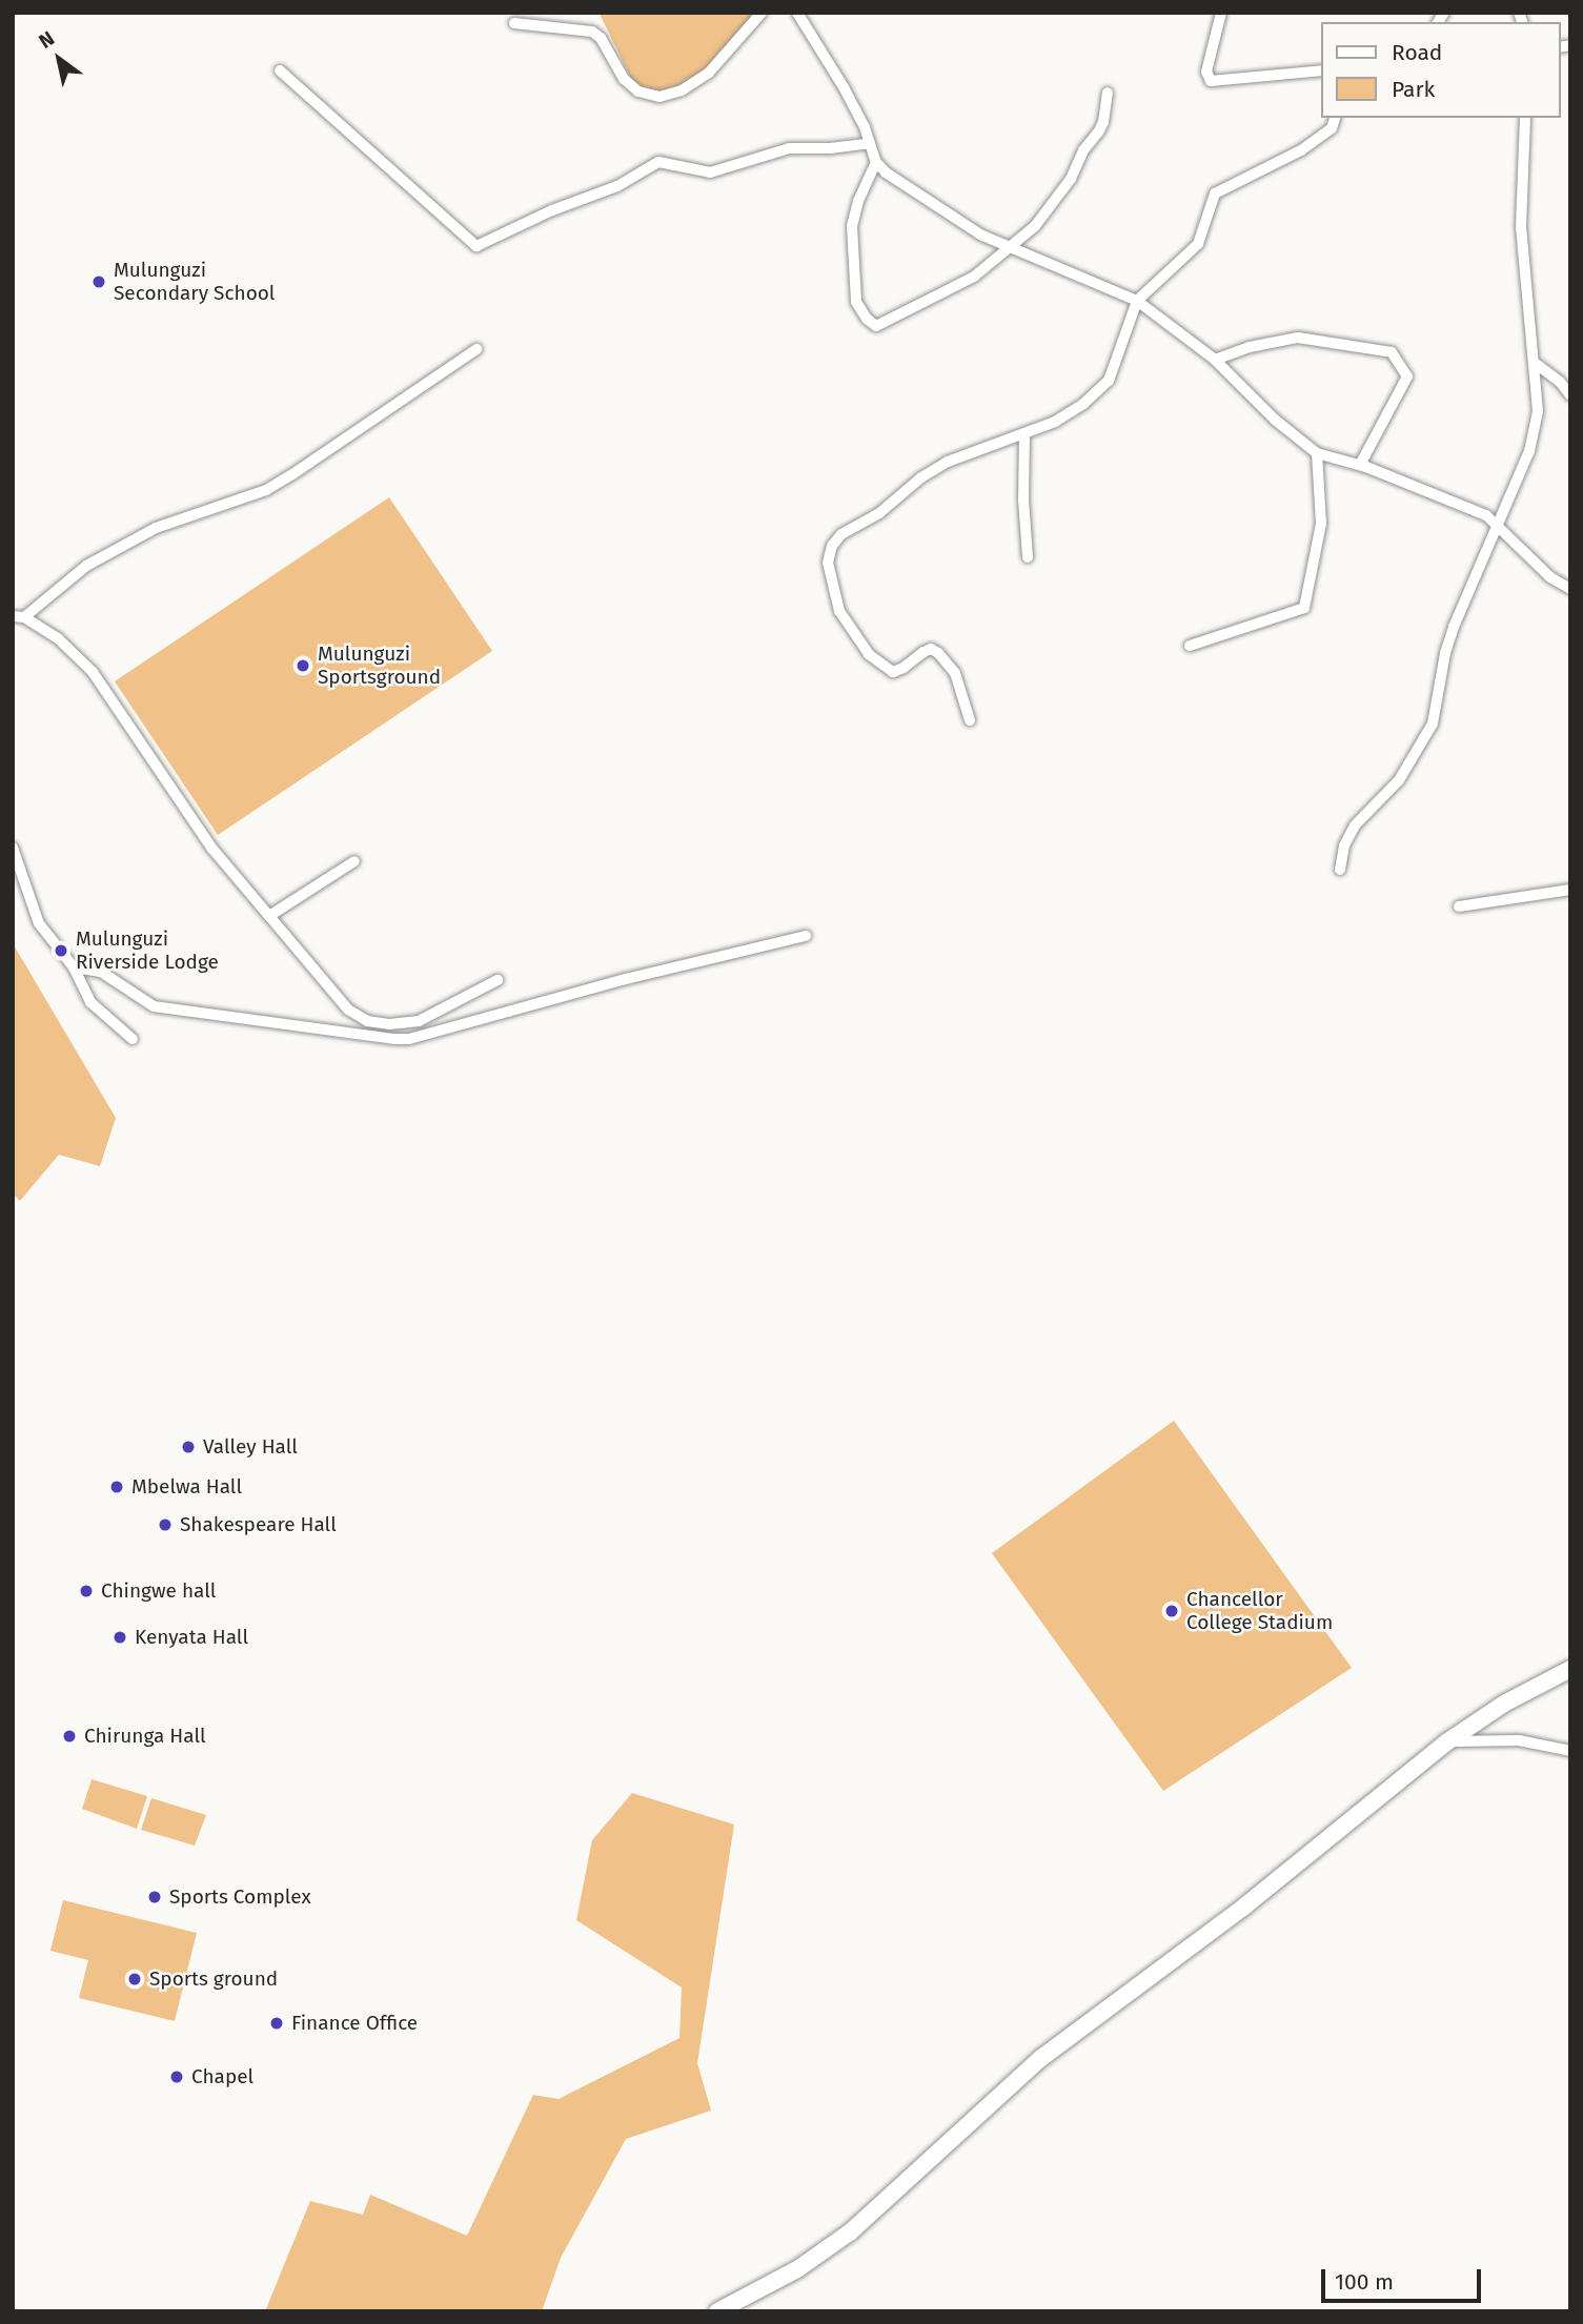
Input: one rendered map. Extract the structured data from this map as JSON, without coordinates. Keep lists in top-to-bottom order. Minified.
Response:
{"places":["Mulunguzi Secondary School","Mulunguzi Sportsground","Mulunguzi Riverside Lodge","Valley Hall","Mbelwa Hall","Shakespeare Hall","Chingwe hall","Chancellor College Stadium","Kenyata Hall","Chirunga Hall","Sports Complex","Sports ground","Finance Office","Chapel"],"legend":["Road","Park"],"scale_bar":"100 m","north":"top left"}
